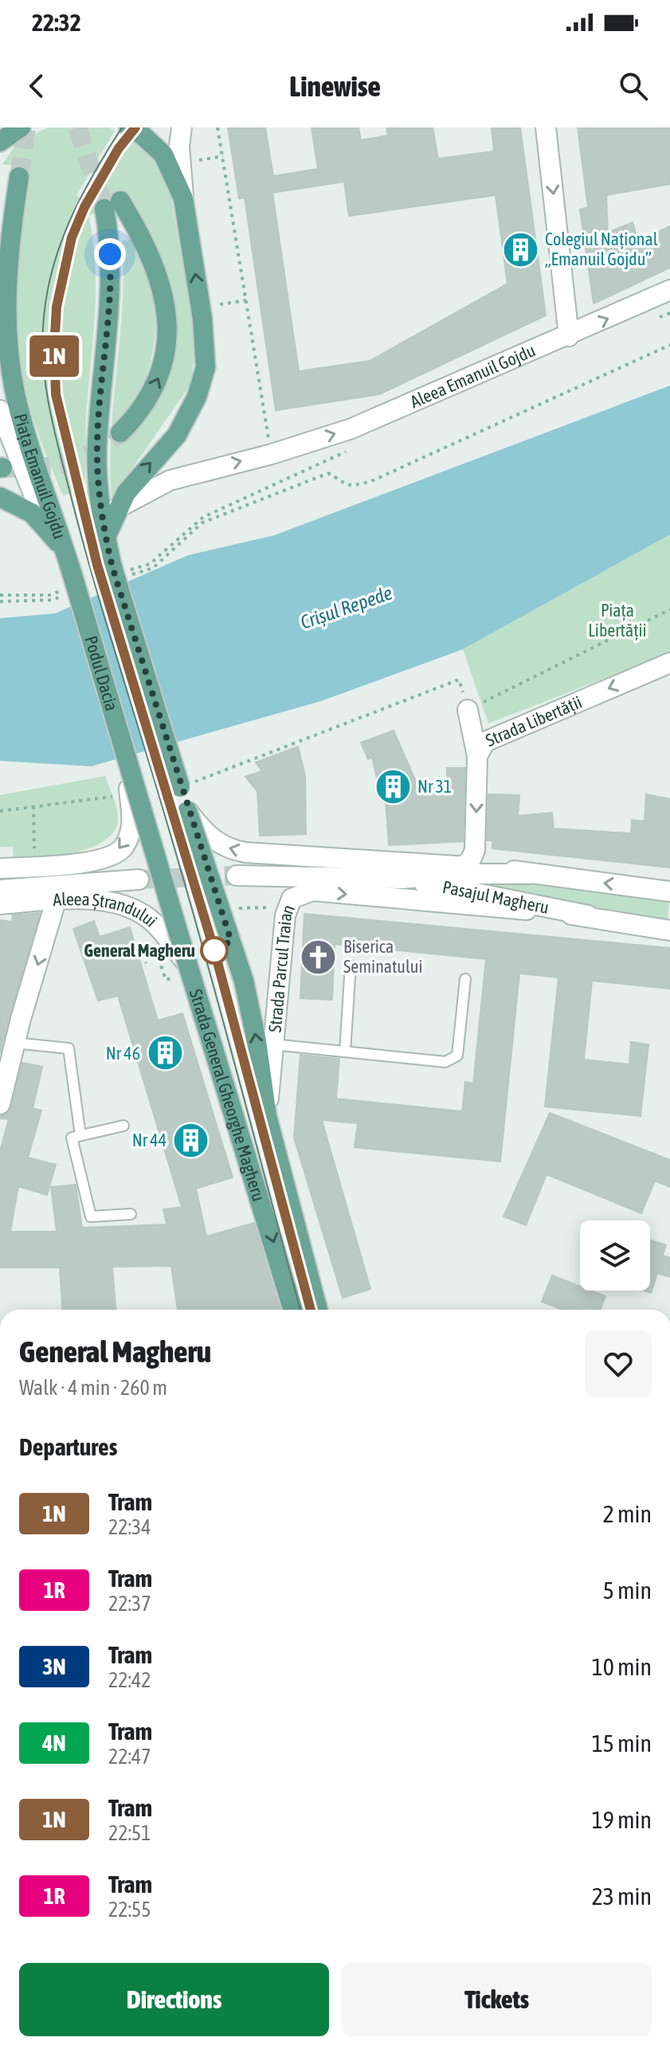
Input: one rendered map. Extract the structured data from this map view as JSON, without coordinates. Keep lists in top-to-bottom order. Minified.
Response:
{"streets":{"main road":["Piața Emanuil Gojdu","Podul Dacia","Strada General Gheorghe Magheru"],"street":["Aleea Emanuil Gojdu","Strada Libertății","Pasajul Magheru","Aleea Ștrandului","Strada Parcul Traian"]},"crossings":[["Piața Emanuil Gojdu","Podul Dacia"],["Podul Dacia","Strada General Gheorghe Magheru"],["Pasajul Magheru","Strada Parcul Traian"],["Aleea Ștrandului","Strada General Gheorghe Magheru"],["Strada Parcul Traian","Strada General Gheorghe Magheru"]],"one_way":["Aleea Emanuil Gojdu","Strada Libertății"],"water":["Crișul Repede"],"parks":["Piața Libertății"],"places":{"building":["Colegiul Național „Emanuil Gojdu”","Nr 31","Nr 46","Nr 44"],"other":["General Magheru"],"church":["Biserica Seminatului"]},"lines":["tram line 1N"],"page":{"status":"22:32","header":"Linewise","on_map":"1N","heading":[["General Magheru","Walk · 4 min · 260 m"],"Departures"],"list":[{"mark":"1N","name":"Tram","note":"22:34","value":"2 min"},{"mark":"1R","name":"Tram","note":"22:37","value":"5 min"},{"mark":"3N","name":"Tram","note":"22:42","value":"10 min"},{"mark":"4N","name":"Tram","note":"22:47","value":"15 min"},{"mark":"1N","name":"Tram","note":"22:51","value":"19 min"},{"mark":"1R","name":"Tram","note":"22:55","value":"23 min"}],"buttons":["Directions","Tickets"]}}
